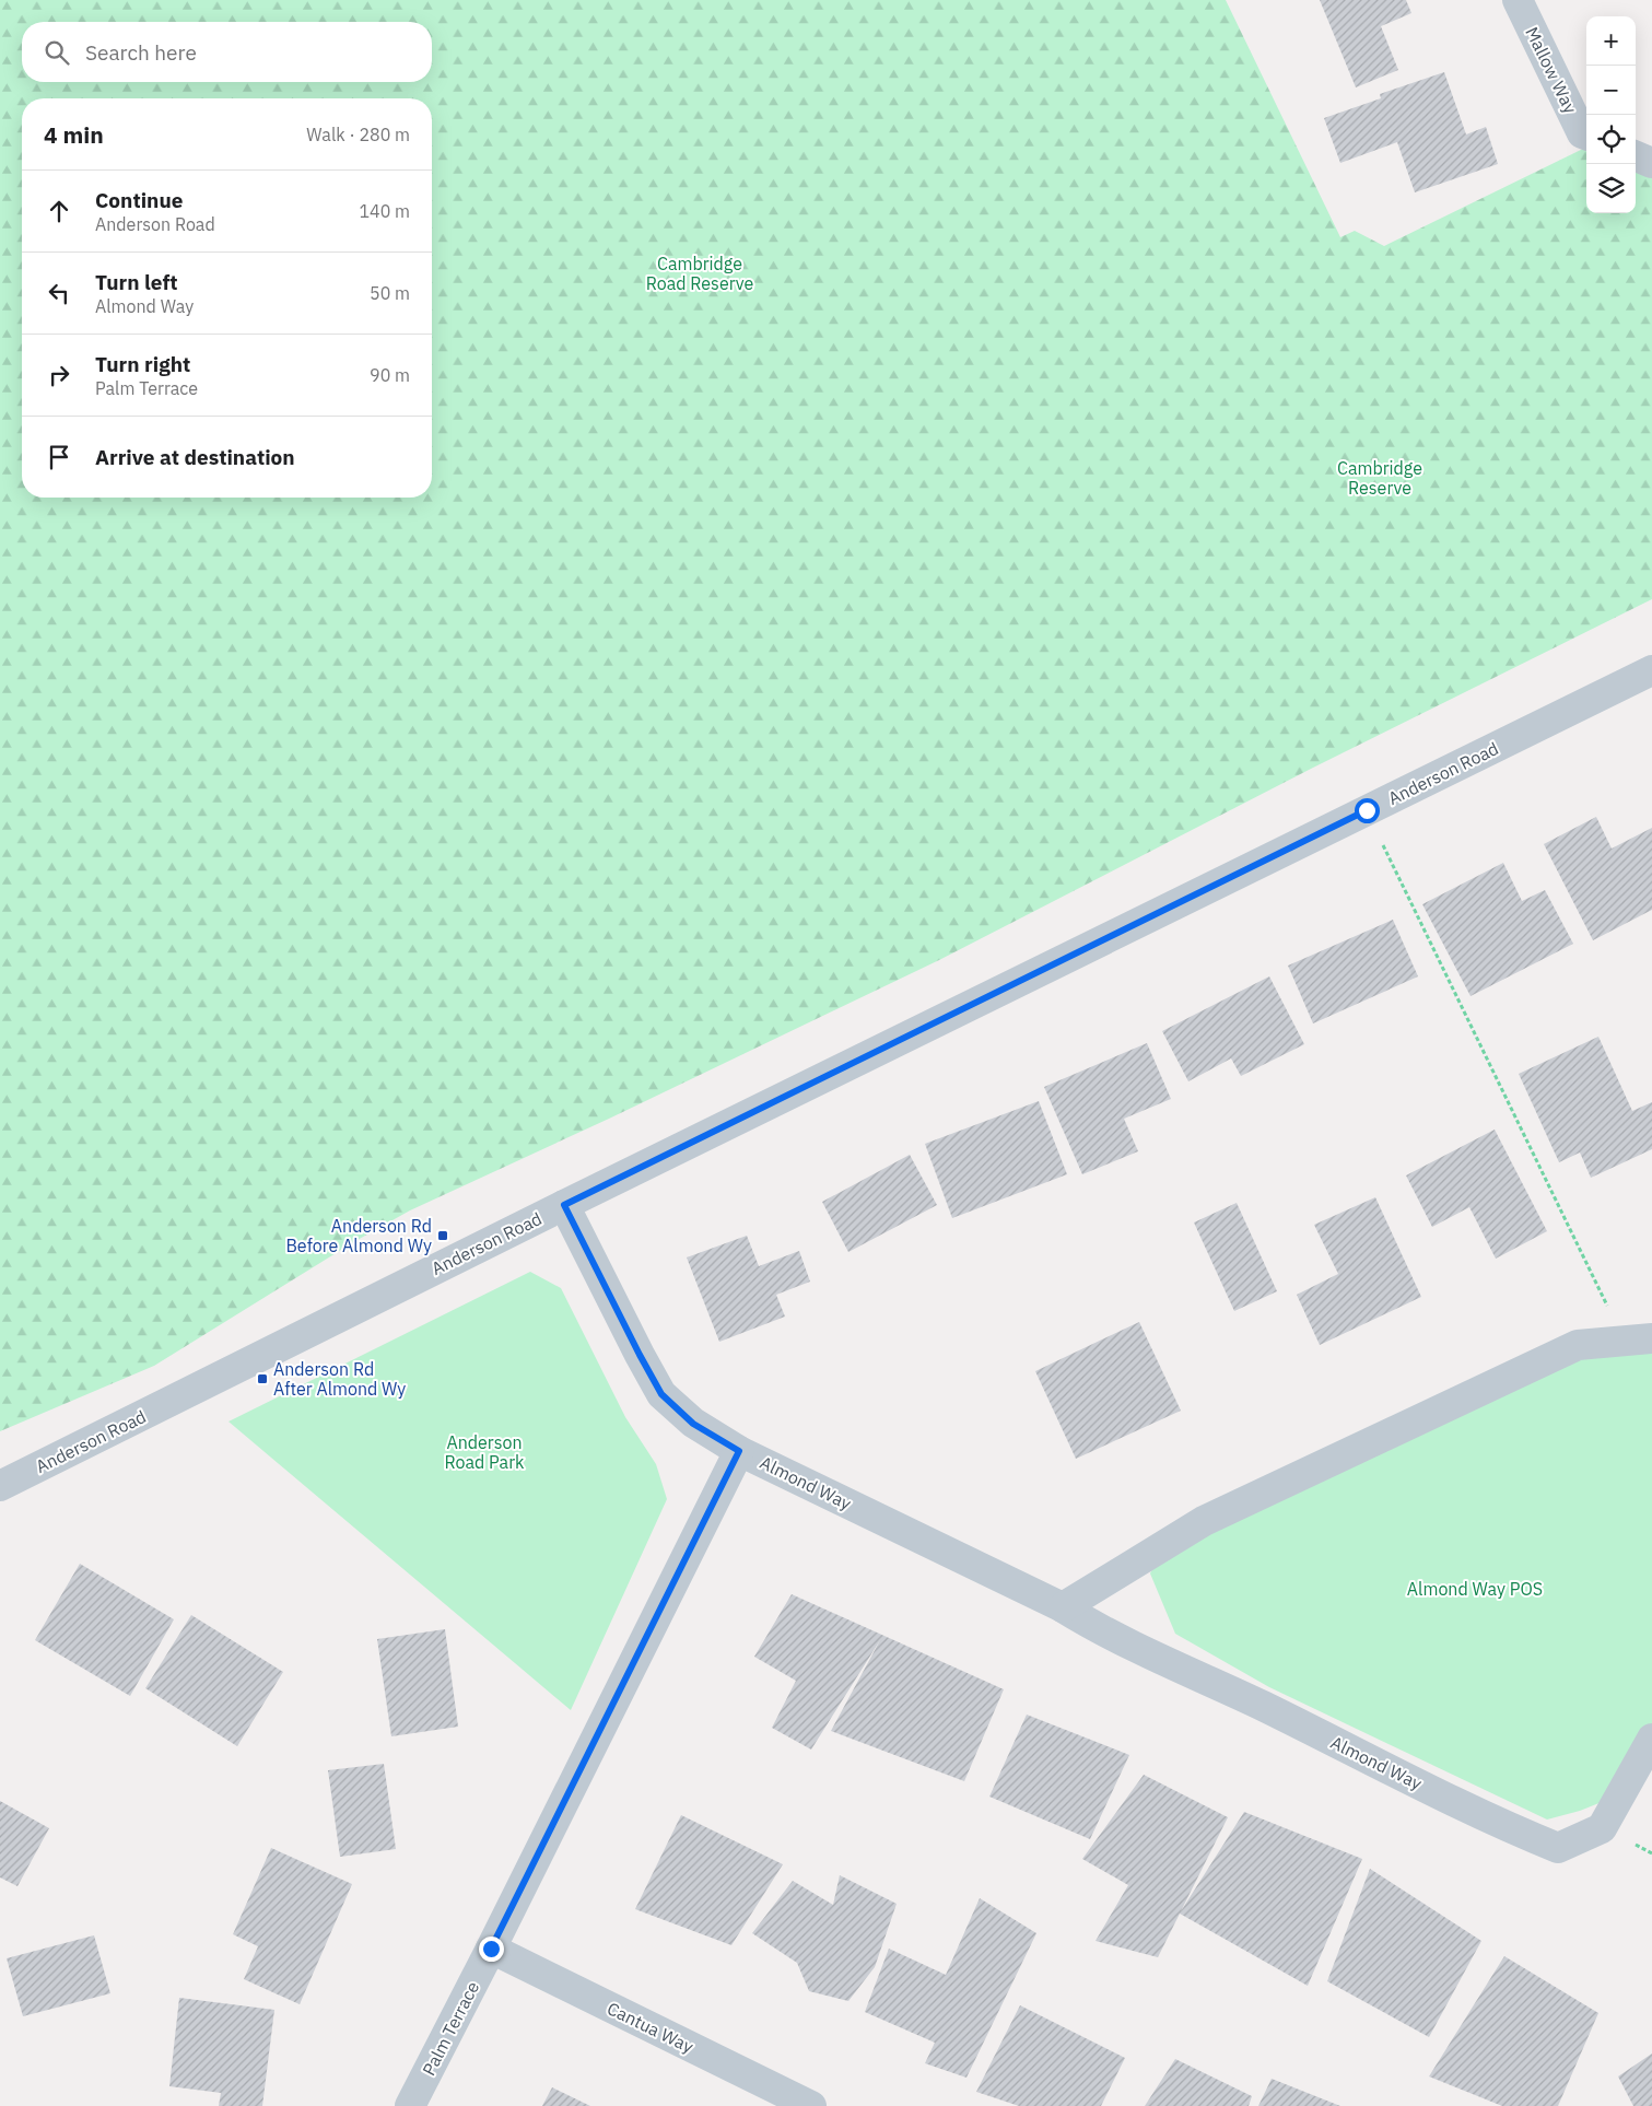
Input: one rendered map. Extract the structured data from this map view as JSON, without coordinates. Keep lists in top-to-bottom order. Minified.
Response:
{"streets":{"street":["Mallow Way","Anderson Road","Almond Way","Cantua Way","Palm Terrace"]},"crossings":[["Anderson Road","Almond Way"],["Almond Way","Palm Terrace"],["Cantua Way","Palm Terrace"]],"parks":["Cambridge Road Reserve","Cambridge Reserve","Anderson Road Park","Almond Way POS"],"places":{"transit":["Anderson Rd Before Almond Wy","Anderson Rd After Almond Wy"]},"page":{"map_buttons":["+","−"],"search":"Search here","heading":["4 min","Walk · 280 m"],"list":[["Continue","Anderson Road","140 m"],["Turn left","Almond Way","50 m"],["Turn right","Palm Terrace","90 m"],"Arrive at destination"]}}
